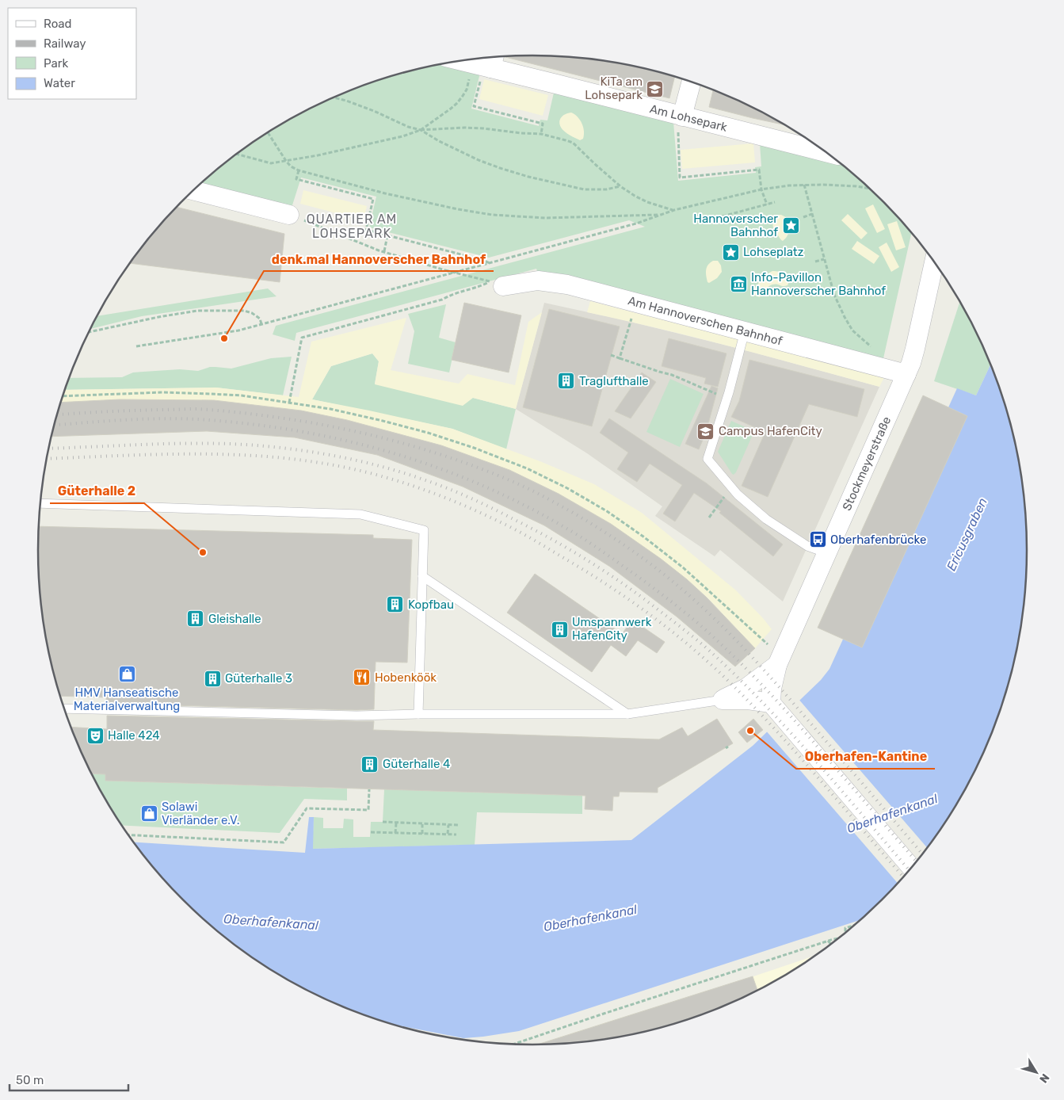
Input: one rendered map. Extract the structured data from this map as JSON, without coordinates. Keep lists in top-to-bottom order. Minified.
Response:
{"streets":{"street":["Am Lohsepark","Am Hannoverschen Bahnhof","Stockmeyerstraße"]},"crossings":[["Am Hannoverschen Bahnhof","Stockmeyerstraße"]],"districts":["QUARTIER AM LOHSEPARK"],"water":["Ericusgraben","Oberhafenkanal"],"places":{"school or university":["KiTa am Lohsepark","Campus HafenCity"],"place":["Hannoverscher Bahnhof","Lohseplatz"],"museum":["Info-Pavillon Hannoverscher Bahnhof"],"other":["denk.mal Hannoverscher Bahnhof","Güterhalle 2","Oberhafen-Kantine"],"building":["Traglufthalle","Kopfbau","Gleishalle","Umspannwerk HafenCity","Güterhalle 3","Güterhalle 4"],"bus stop":["Oberhafenbrücke"],"shop":["HMV Hanseatische Materialverwaltung","Solawi Vierländer e.V."],"restaurant":["Hobenköök"],"theatre":["Halle 424"]},"legend":["Road","Railway","Park","Water"],"scale_bar":"50 m","north":"bottom right"}
